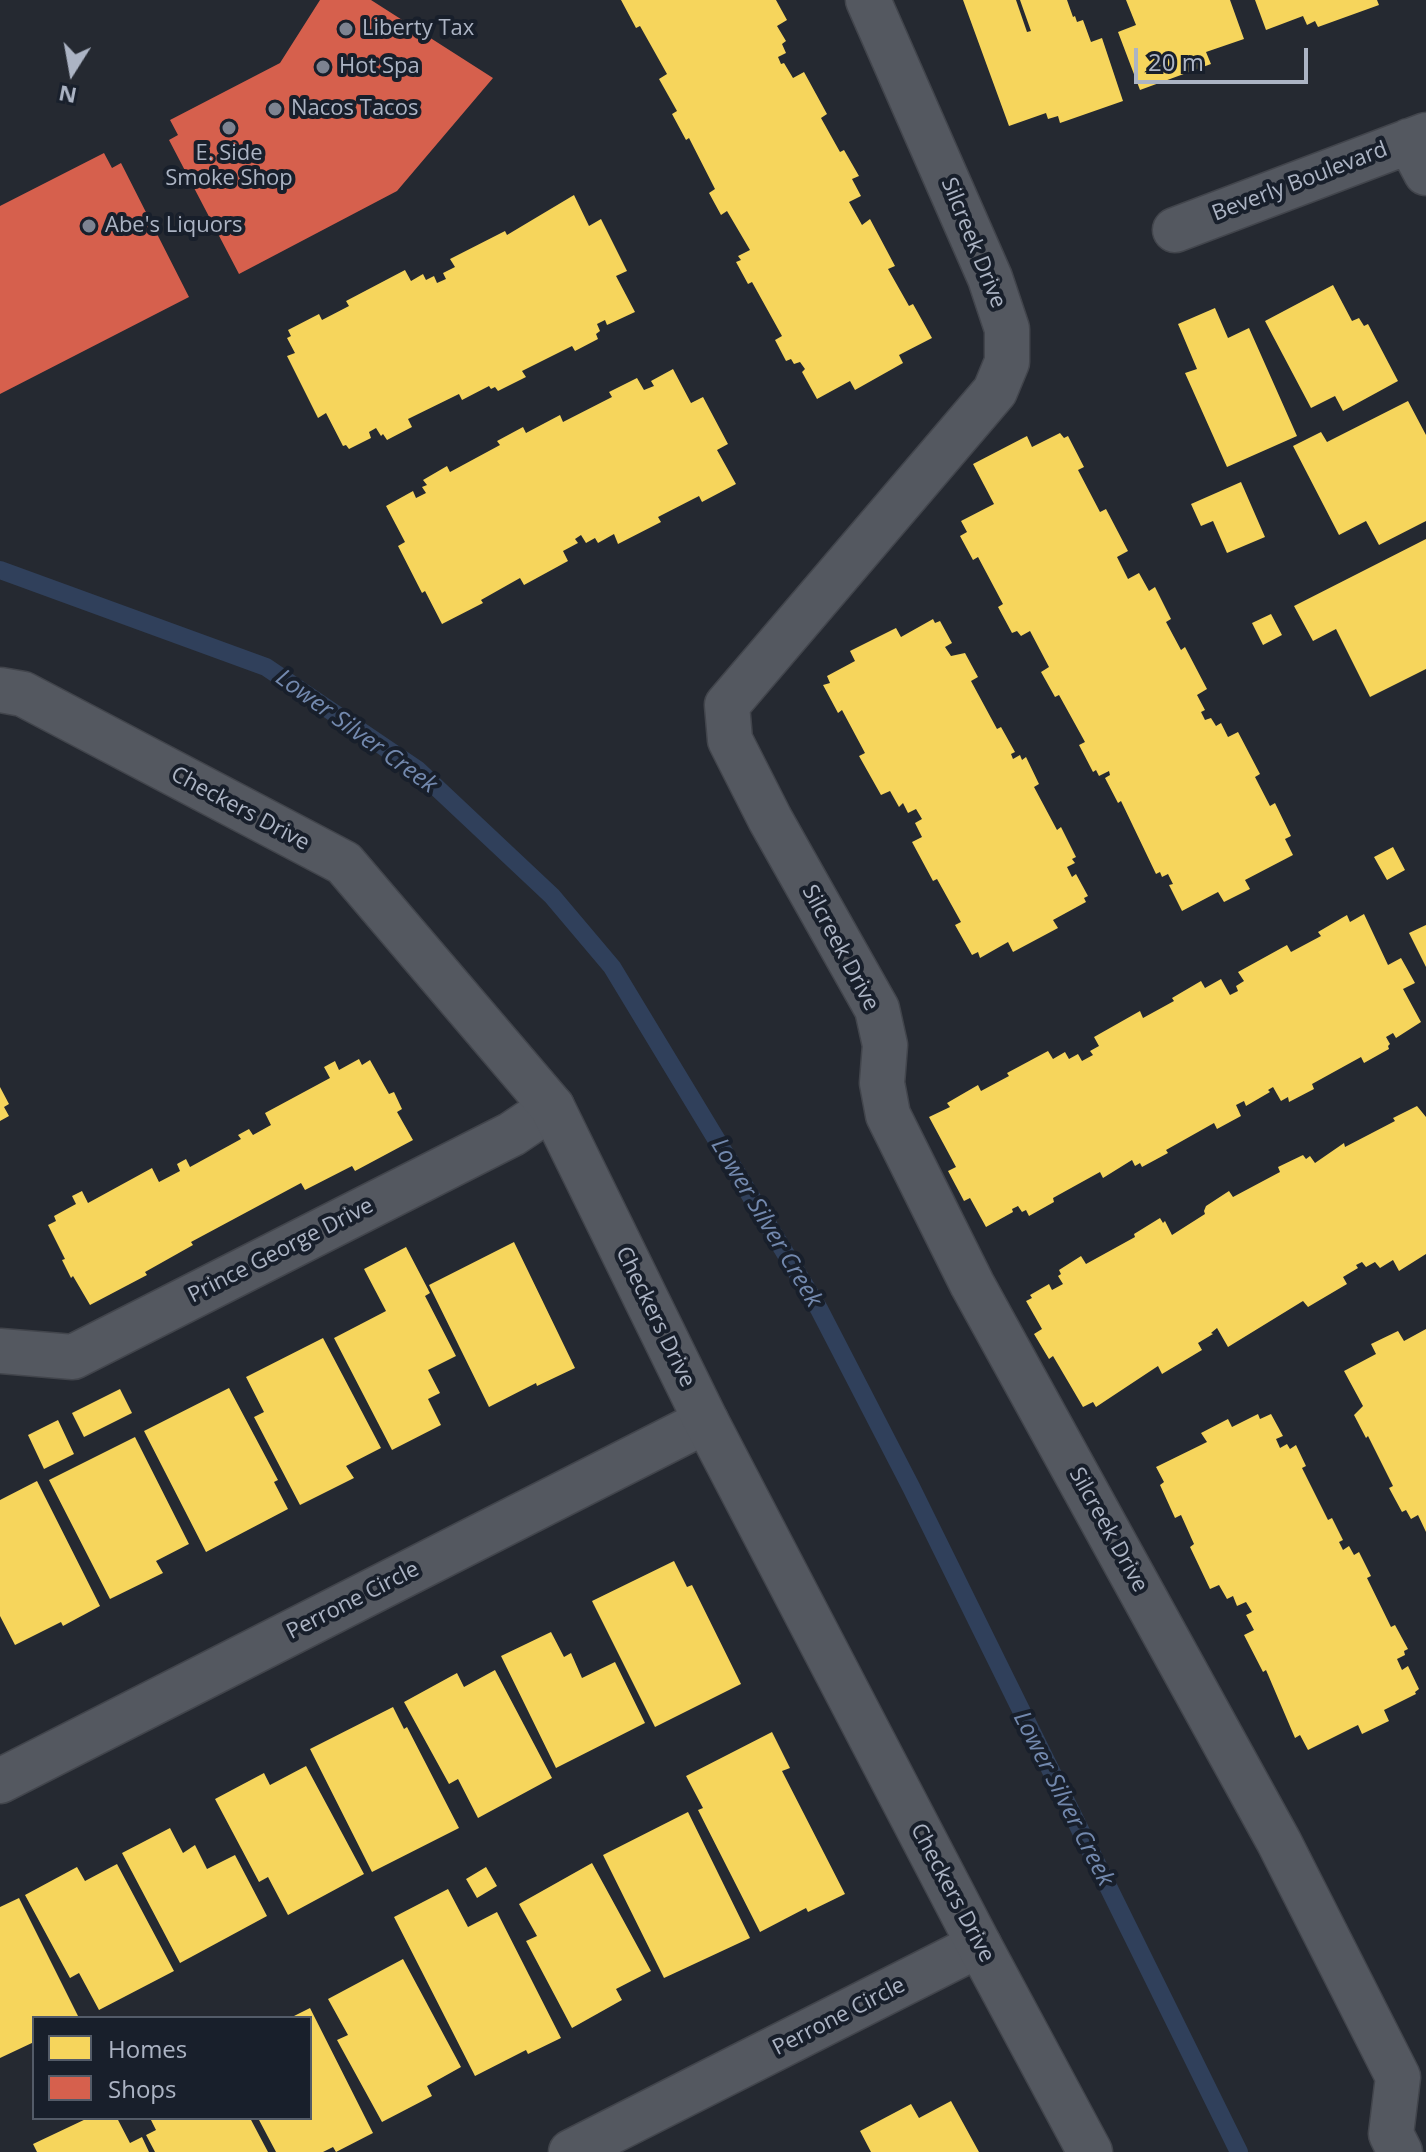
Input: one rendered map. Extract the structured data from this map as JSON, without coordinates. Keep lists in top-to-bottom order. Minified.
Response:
{"streets":{"street":["Beverly Boulevard","Silcreek Drive","Checkers Drive","Prince George Drive","Perrone Circle"]},"crossings":[["Checkers Drive","Prince George Drive"],["Checkers Drive","Perrone Circle"]],"water":["Lower Silver Creek"],"places":["Liberty Tax","Hot Spa","Nacos Tacos","E. Side Smoke Shop","Abe's Liquors"],"legend":["Homes","Shops"],"scale_bar":"20 m","north":"bottom"}
